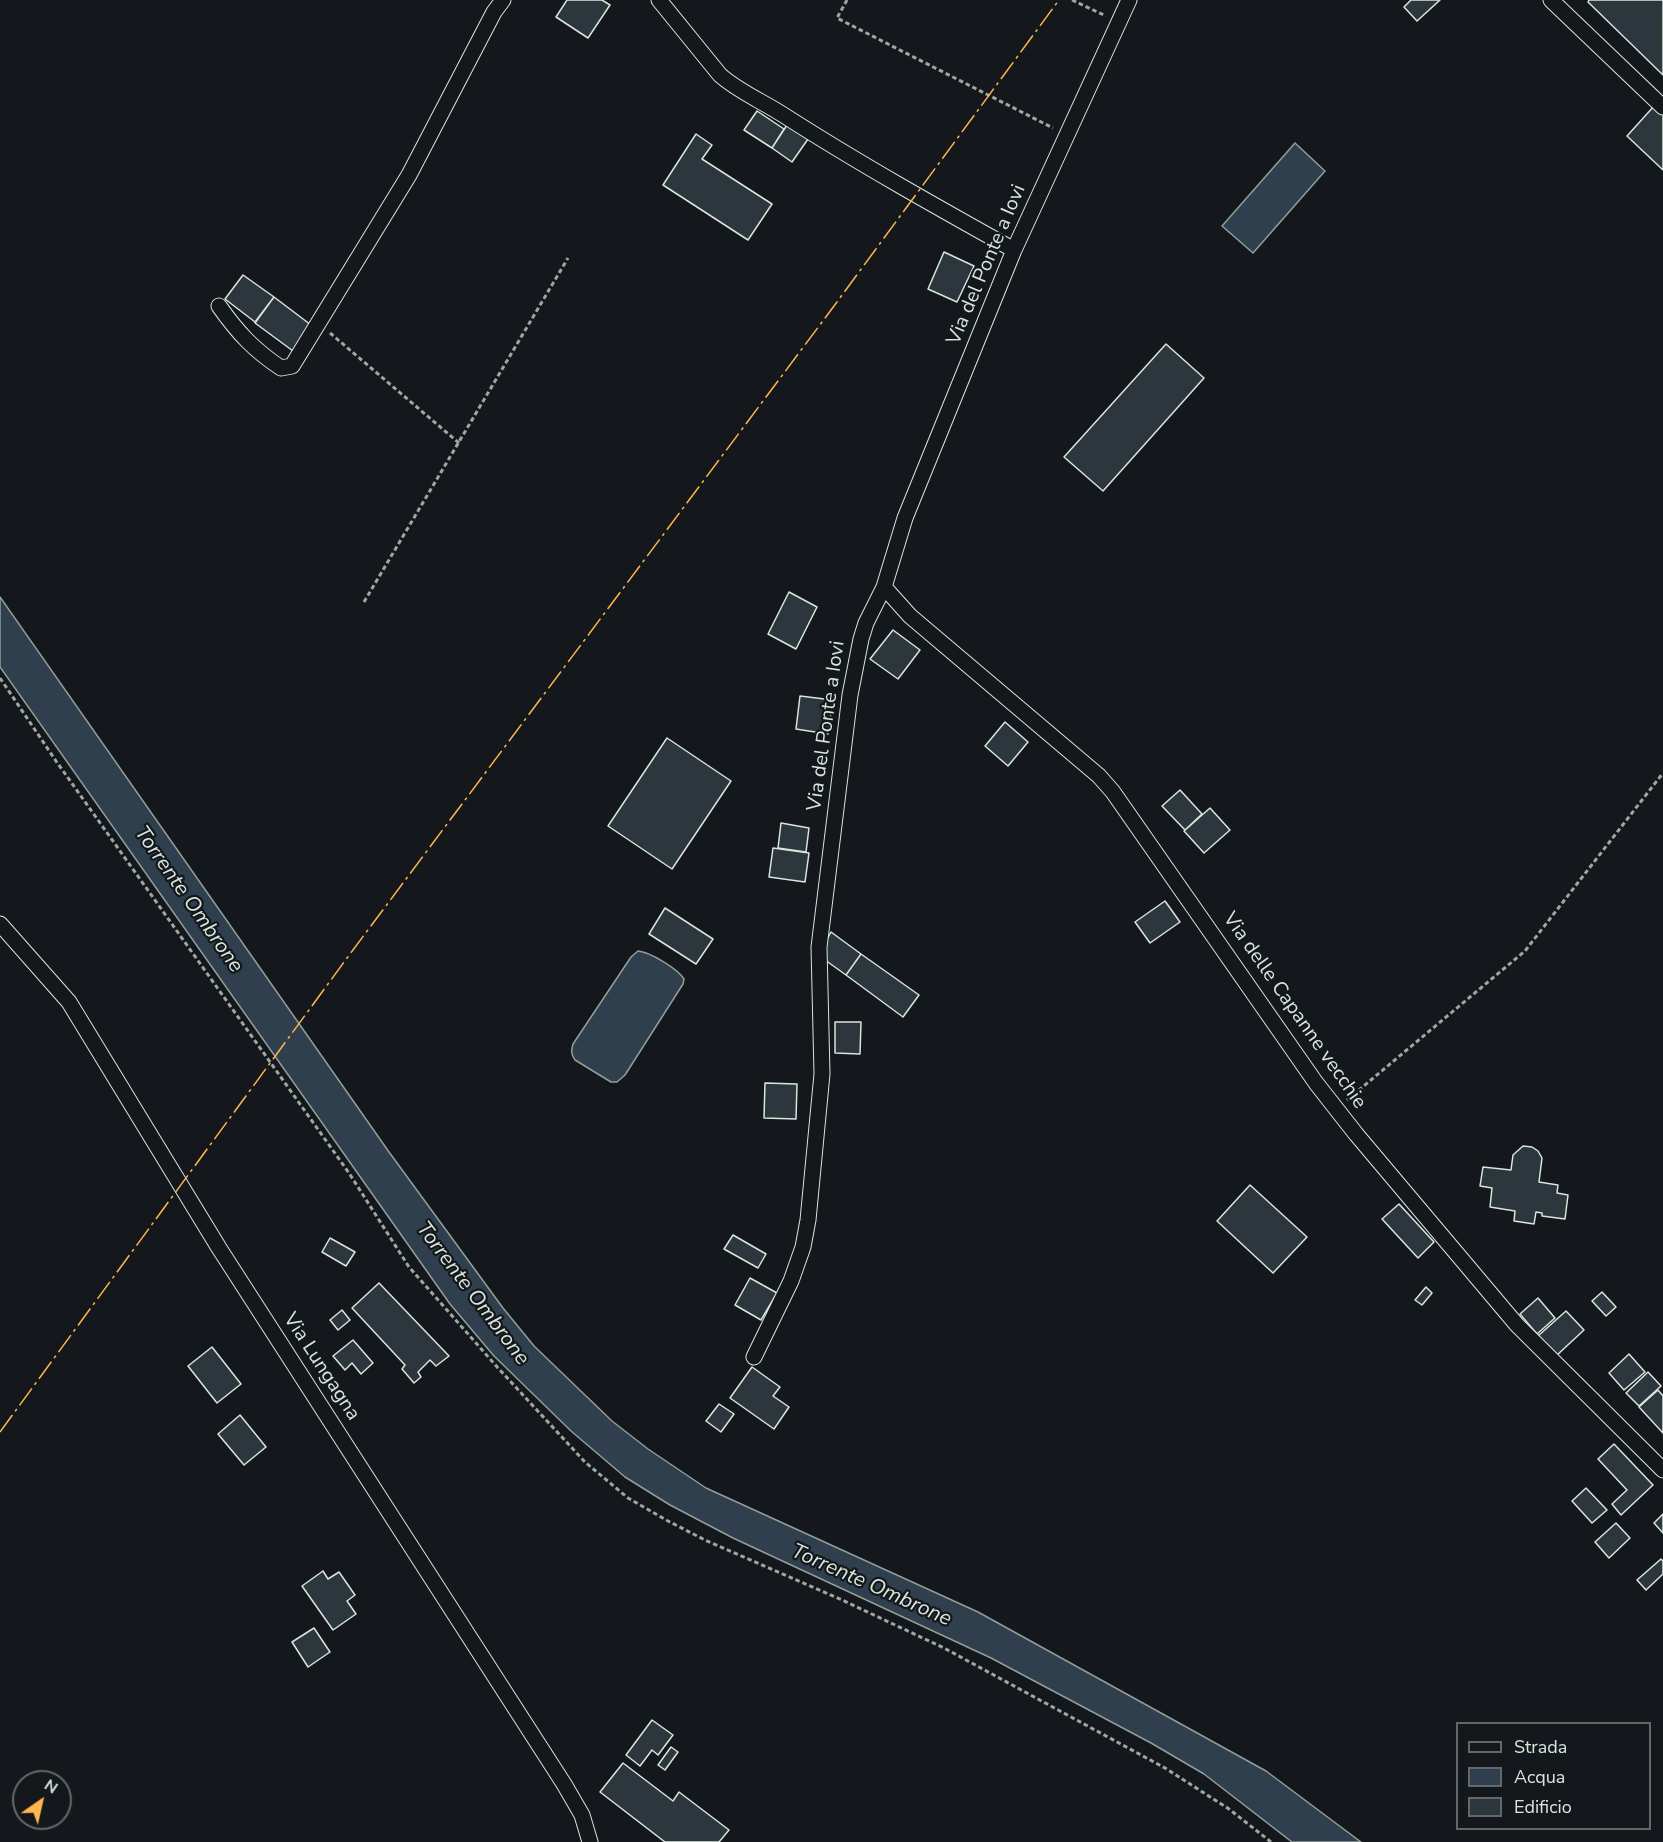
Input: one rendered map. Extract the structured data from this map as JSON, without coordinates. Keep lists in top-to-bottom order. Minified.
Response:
{"streets":{"street":["Via del Ponte a Iovi","Via delle Capanne vecchie","Via Lungagna"]},"crossings":[["Via del Ponte a Iovi","Via delle Capanne vecchie"]],"water":["Torrente Ombrone"],"legend":["Strada","Acqua","Edificio"],"north":"top right"}
